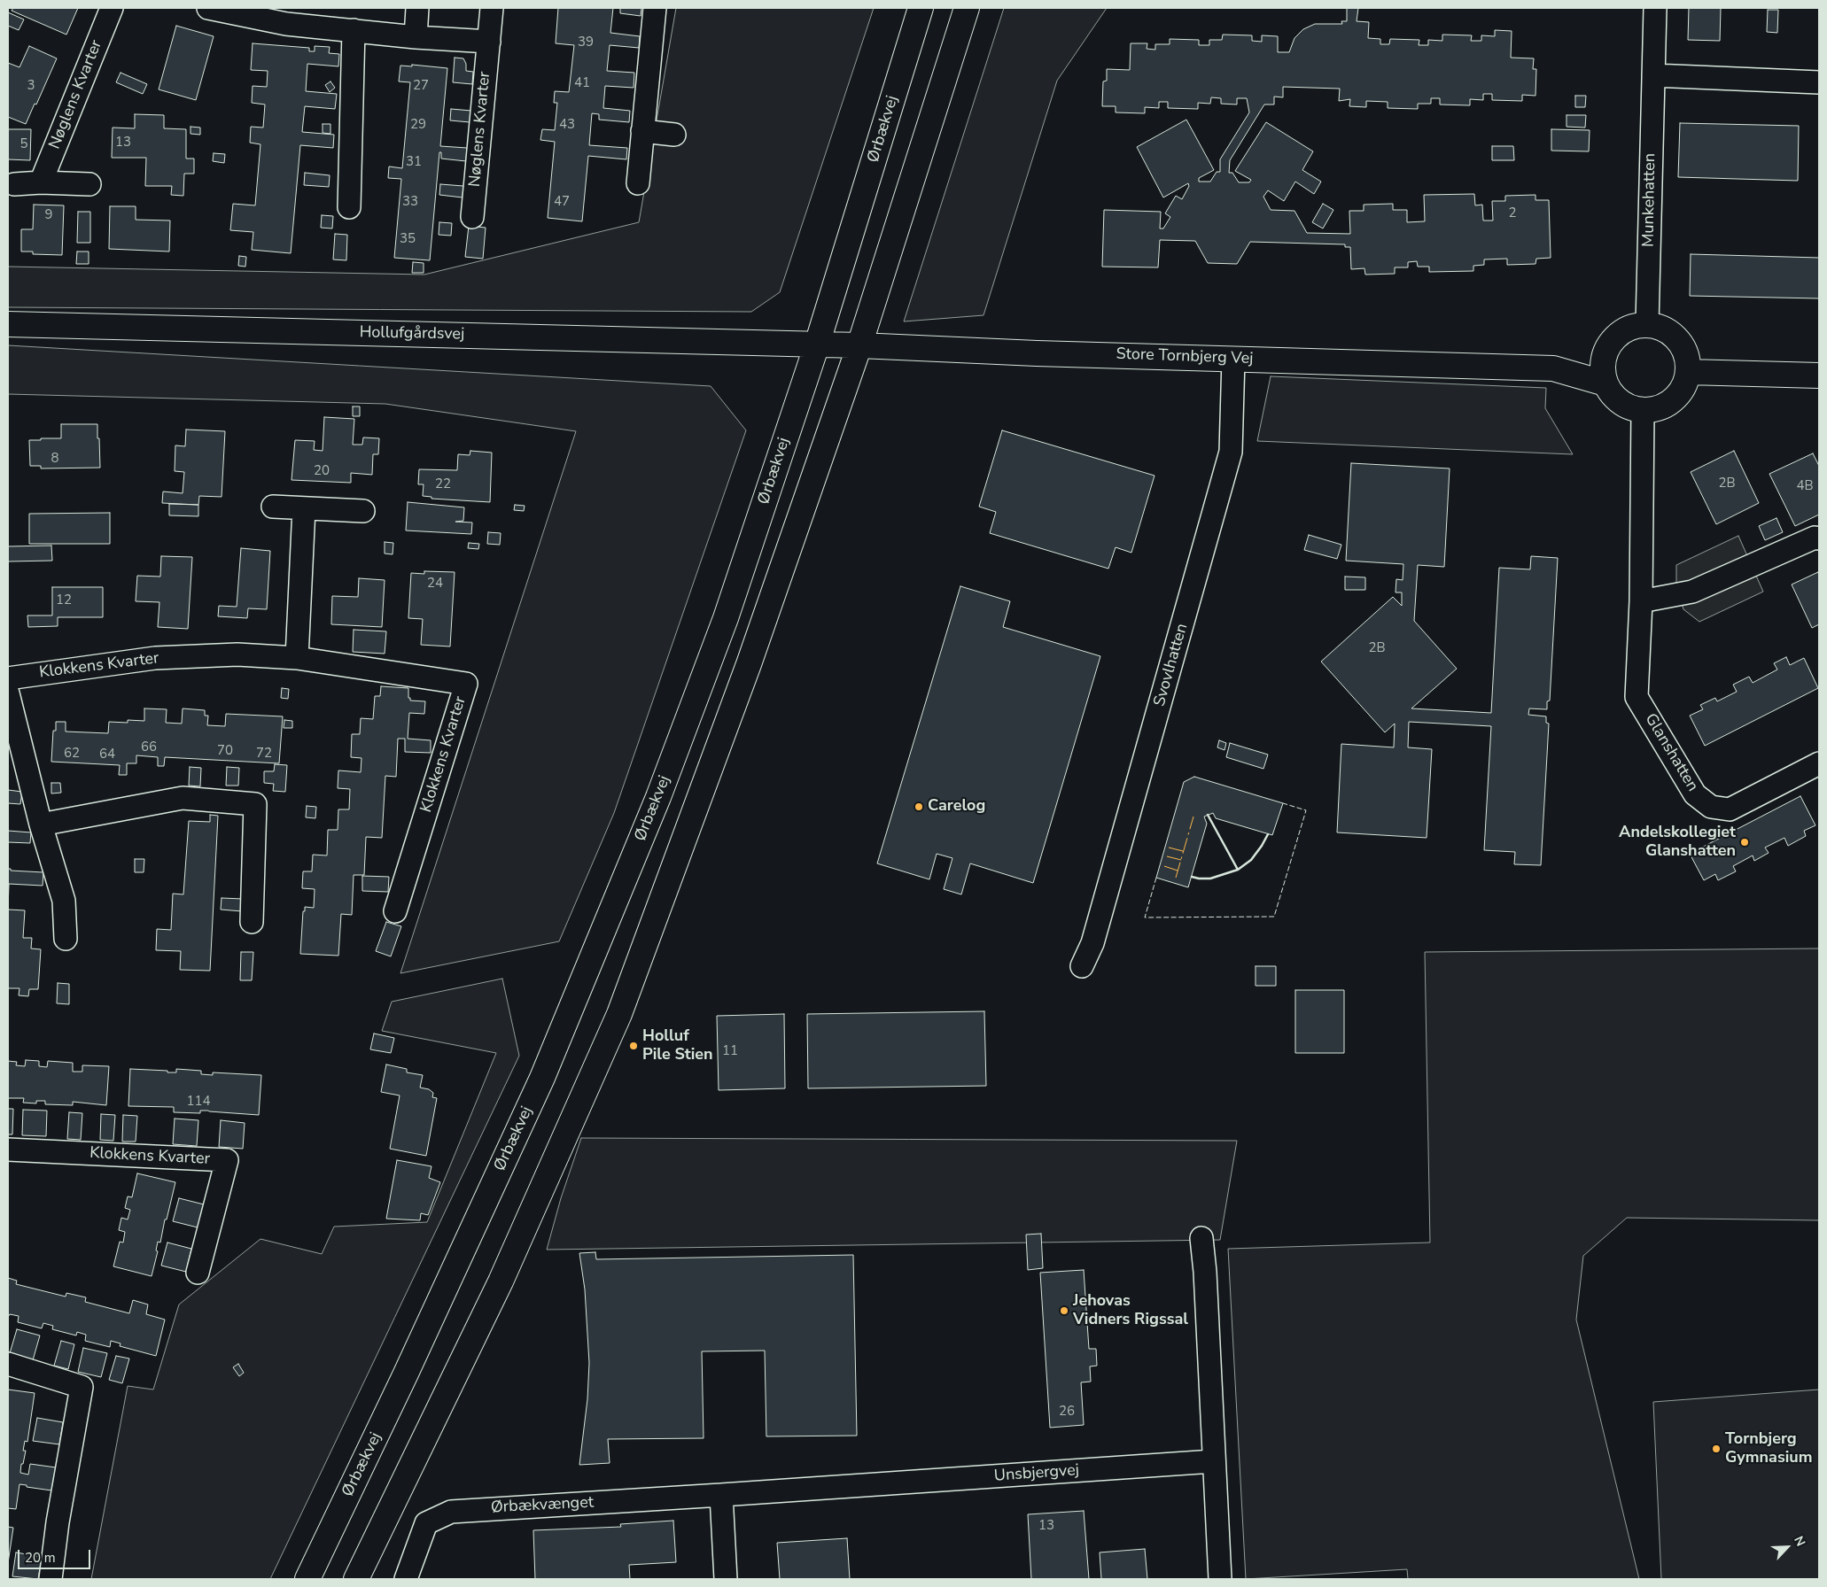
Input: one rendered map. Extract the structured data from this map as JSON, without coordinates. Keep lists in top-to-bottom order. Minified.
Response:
{"streets":{"main road":["Ørbækvej","Hollufgårdsvej","Store Tornbjerg Vej"],"street":["Nøglens Kvarter","Munkehatten","Svovlhatten","Klokkens Kvarter","Glanshatten","Unsbjergvej","Ørbækvænget"]},"crossings":[["Ørbækvej","Hollufgårdsvej"],["Ørbækvej","Store Tornbjerg Vej"],["Munkehatten","Store Tornbjerg Vej"],["Munkehatten","Glanshatten"],["Hollufgårdsvej","Store Tornbjerg Vej"],["Store Tornbjerg Vej","Svovlhatten"],["Store Tornbjerg Vej","Glanshatten"],["Unsbjergvej","Ørbækvænget"]],"places":["Carelog","Andelskollegiet Glanshatten","Holluf Pile Stien","Jehovas Vidners Rigssal","Tornbjerg Gymnasium"],"house_numbers":["39","41","3","27","29","43","13","5","31","33","47","2","9","35","8","20","2B","22","4B","24","12","2B","66","70","62","72","64","11","114","26","13"],"scale_bar":"20 m","north":"top right"}
